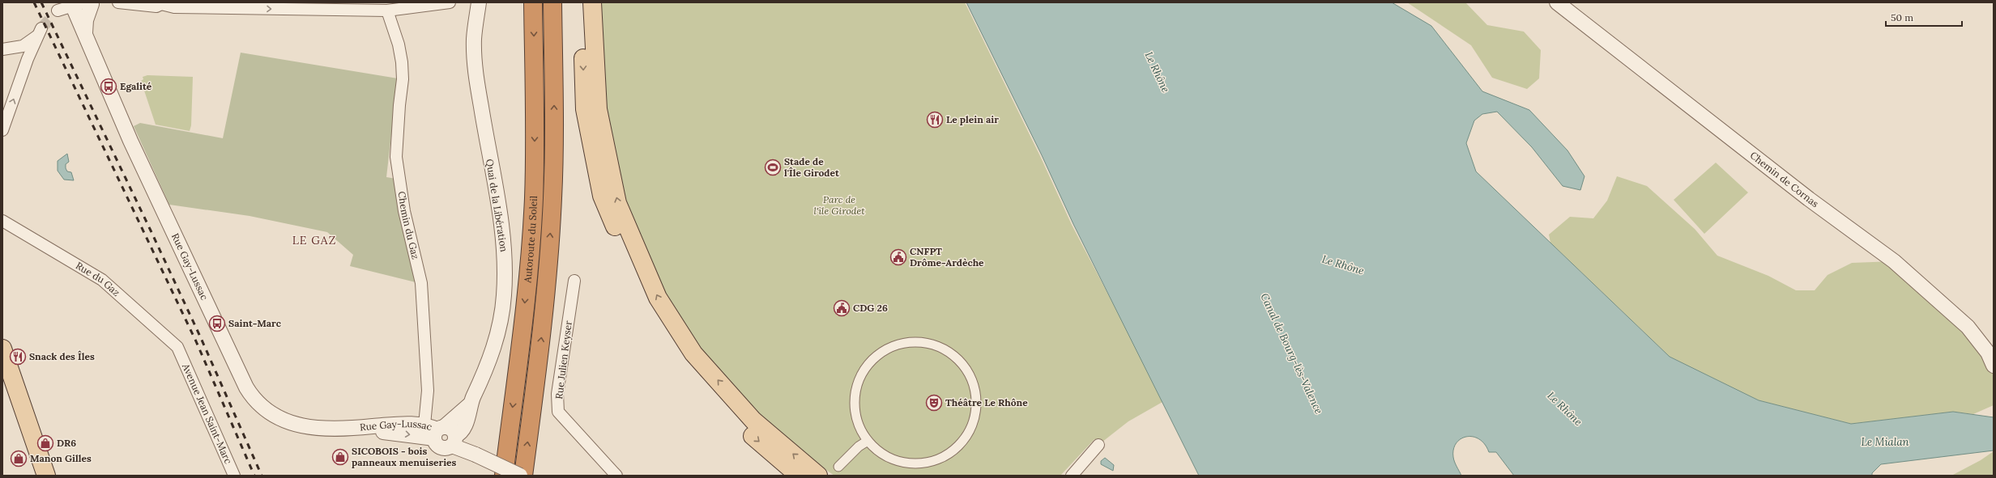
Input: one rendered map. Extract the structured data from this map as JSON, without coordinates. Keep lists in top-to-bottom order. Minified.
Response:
{"streets":{"highway":["Autoroute du Soleil"],"street":["Chemin de Cornas","Quai de la Libération","Chemin du Gaz","Rue Gay-Lussac","Rue du Gaz","Rue Julien Keyser","Avenue Jean Saint-Marc"]},"crossings":[["Quai de la Libération","Chemin du Gaz"],["Quai de la Libération","Rue Gay-Lussac"],["Chemin du Gaz","Rue Gay-Lussac"],["Rue du Gaz","Avenue Jean Saint-Marc"]],"districts":["LE GAZ"],"water":["Le Rhône","Canal de Bourg-lès-Valence","Le Mialan"],"parks":["Parc de l'île Girodet"],"places":{"bus stop":["Egalité","Saint-Marc"],"restaurant":["Le plein air","Snack des Îles"],"sports":["Stade de l'Île Girodet"],"public building":["CNFPT Drôme-Ardèche","CDG 26"],"theatre":["Théâtre Le Rhône"],"shop":["DR6","SICOBOIS - bois panneaux menuiseries","Manon Gilles"]},"scale_bar":"50 m"}
